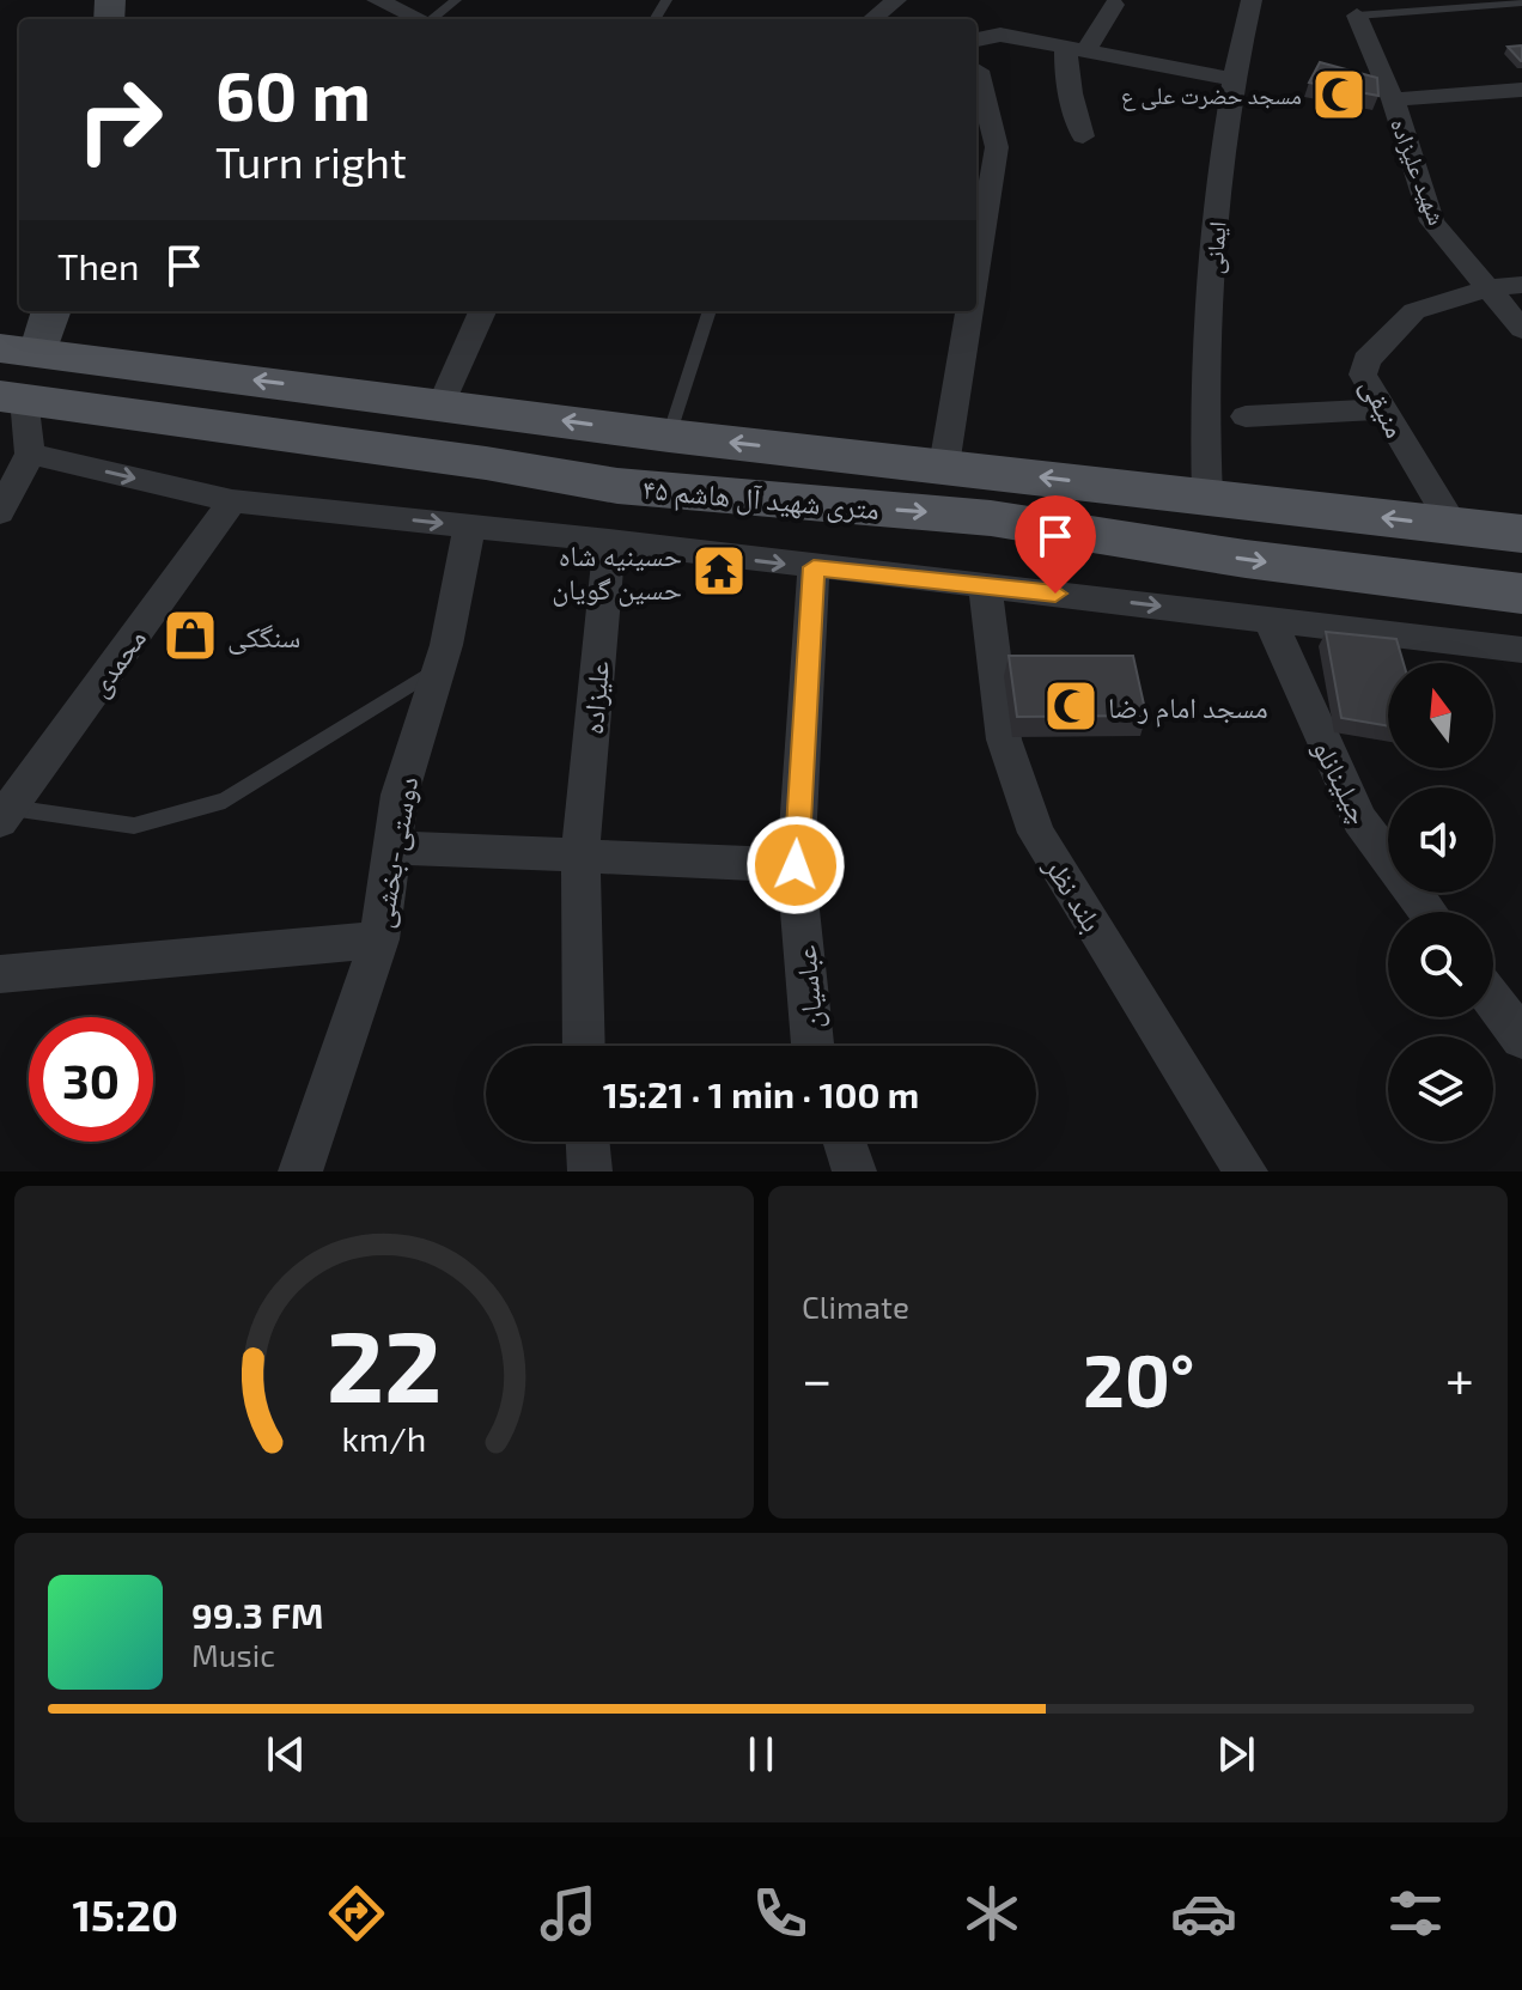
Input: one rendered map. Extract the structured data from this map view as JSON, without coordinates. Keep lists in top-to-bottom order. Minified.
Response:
{"streets":{"main road":["۴۵ متری شهید آل هاشم"],"street":["شهید علیزاده","ایمانی","منیقی","محمدی","علیزاده","چیلینانلو","دوستی-بخشی","بلند نظر","عباسیان"]},"crossings":[["شهید علیزاده","منیقی"],["ایمانی","۴۵ متری شهید آل هاشم"],["منیقی","۴۵ متری شهید آل هاشم"]],"places":{"mosque":["مسجد حضرت علی ع","مسجد امام رضا"],"temple":["حسینیه شاه حسین گویان"],"shop":["سنگکی"]},"north":"top","page":{"turn":["60 m","Turn right"],"then":"Then","limit":"30","trip":"15:21 · 1 min · 100 m","tile":"Climate","heat":["−","20°","+"],"song":["99.3 FM","Music"],"tabs":"15:20","gauge":["22","km/h"]}}
